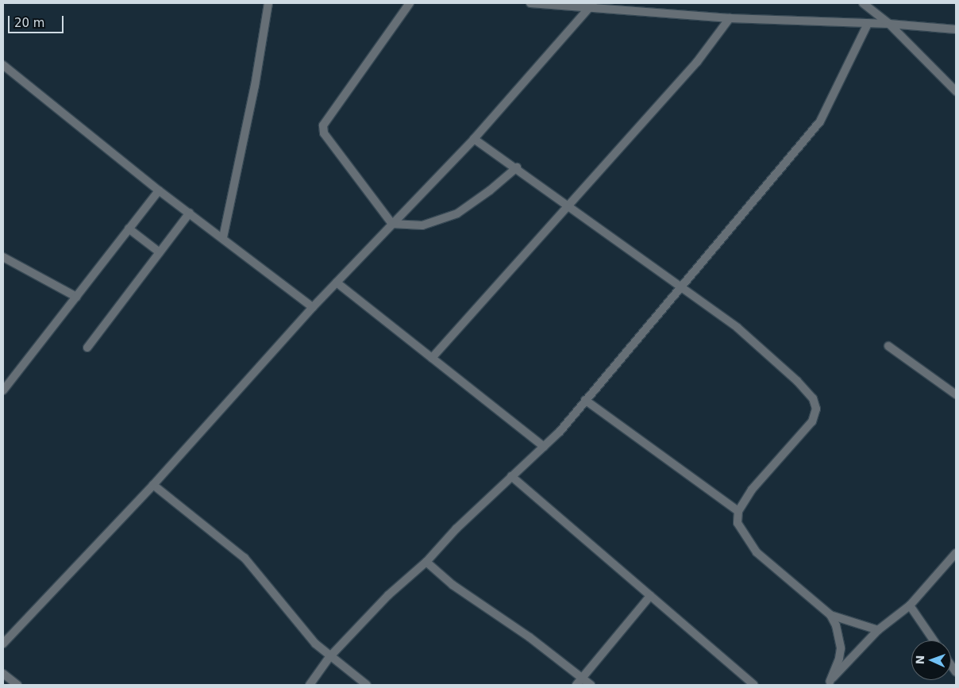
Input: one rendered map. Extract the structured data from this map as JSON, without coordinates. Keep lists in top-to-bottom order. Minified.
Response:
{"scale_bar":"20 m","north":"left"}
